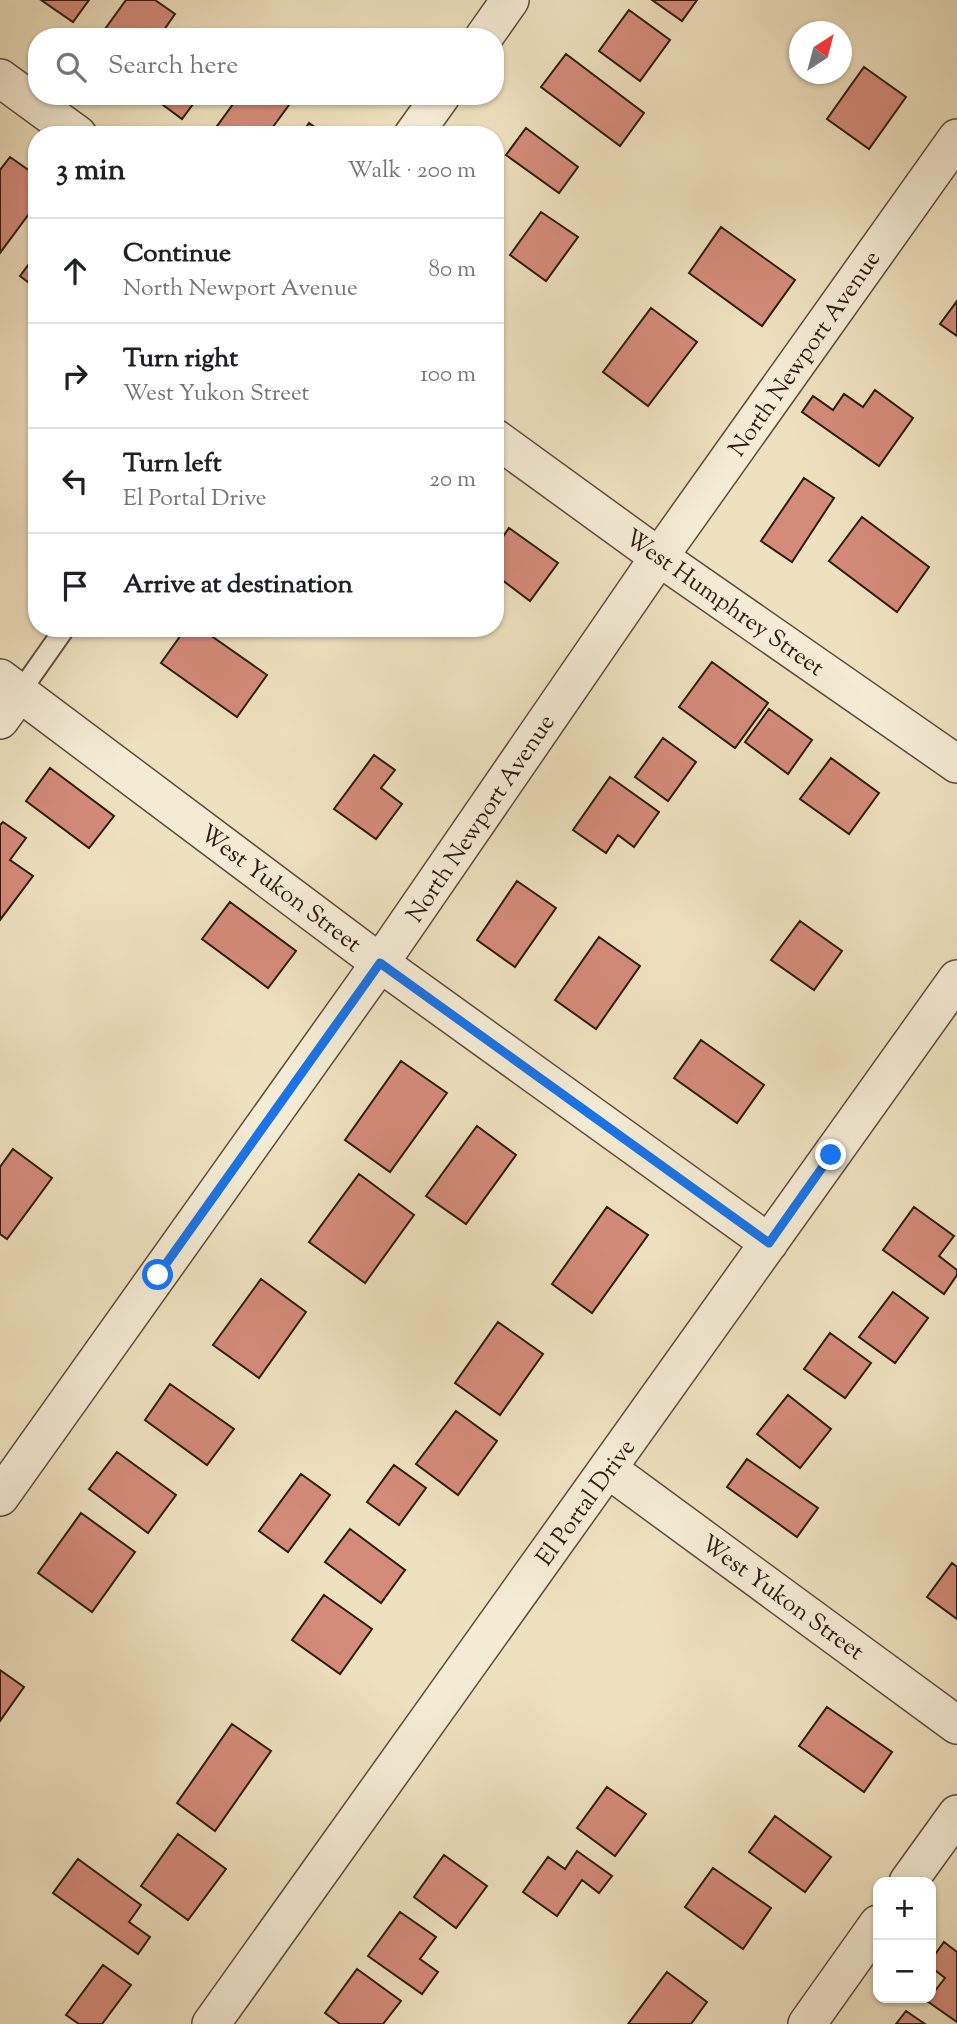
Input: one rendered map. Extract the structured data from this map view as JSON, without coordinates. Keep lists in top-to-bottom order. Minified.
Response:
{"streets":{"street":["North Newport Avenue","West Humphrey Street","West Yukon Street","El Portal Drive"]},"crossings":[["North Newport Avenue","West Humphrey Street"],["North Newport Avenue","West Yukon Street"],["West Yukon Street","El Portal Drive"]],"north":"top right","page":{"search":"Search here","heading":["3 min","Walk · 200 m"],"list":[["Continue","North Newport Avenue","80 m"],["Turn right","West Yukon Street","100 m"],["Turn left","El Portal Drive","20 m"],"Arrive at destination"],"map_buttons":["+","−"]}}
